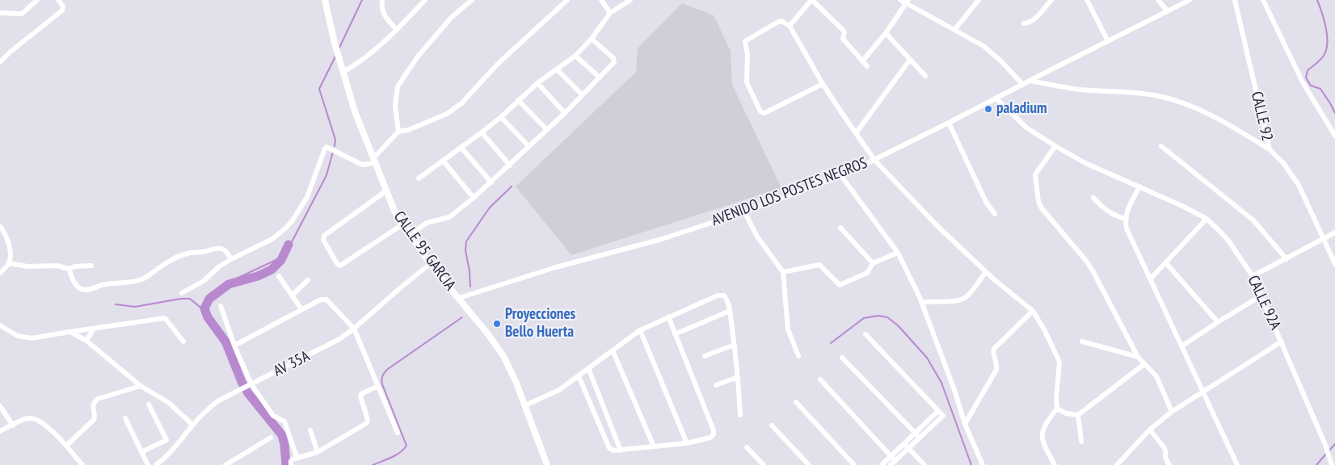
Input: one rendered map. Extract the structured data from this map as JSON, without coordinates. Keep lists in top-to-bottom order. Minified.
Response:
{"streets":{"street":["CALLE 92","AVENIDO LOS POSTES NEGROS","CALLE 95 GARCIA","CALLE 92A","AV 35A"]},"crossings":[["AVENIDO LOS POSTES NEGROS","CALLE 95 GARCIA"],["AVENIDO LOS POSTES NEGROS","CALLE 92A"],["CALLE 95 GARCIA","AV 35A"]],"places":["paladium","Proyecciones Bello Huerta"]}
